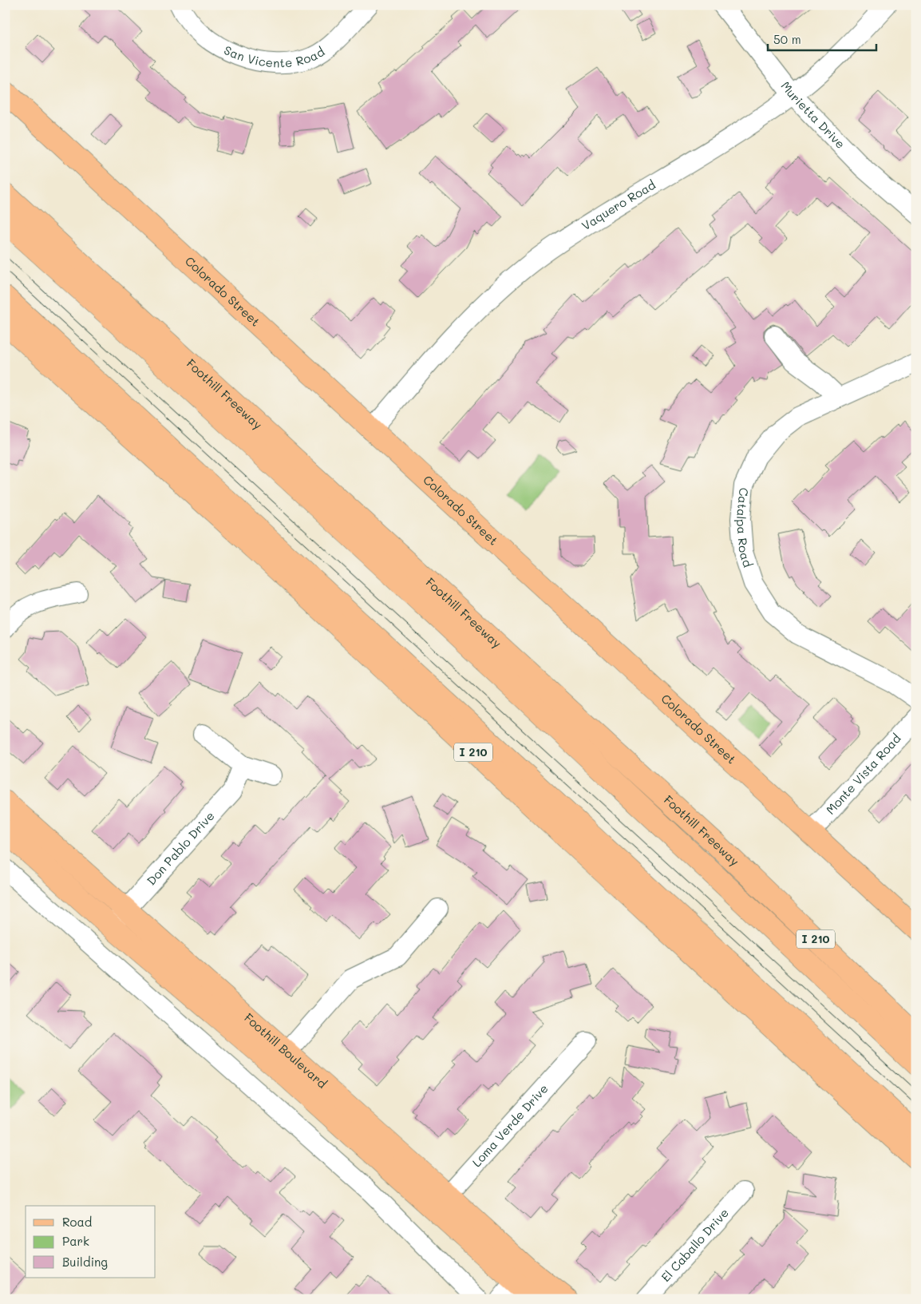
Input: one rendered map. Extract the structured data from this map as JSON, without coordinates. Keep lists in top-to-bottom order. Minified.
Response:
{"streets":{"main road":["Colorado Street","Foothill Freeway","I 210","Foothill Boulevard"],"street":["San Vicente Road","Murietta Drive","Vaquero Road","Catalpa Road","Monte Vista Road","Don Pablo Drive","Loma Verde Drive","El Caballo Drive"]},"crossings":[["Murietta Drive","Vaquero Road"],["Vaquero Road","Colorado Street"],["Colorado Street","Monte Vista Road"],["Don Pablo Drive","Foothill Boulevard"],["Foothill Boulevard","Loma Verde Drive"]],"legend":["Road","Park","Building"],"scale_bar":"50 m"}
